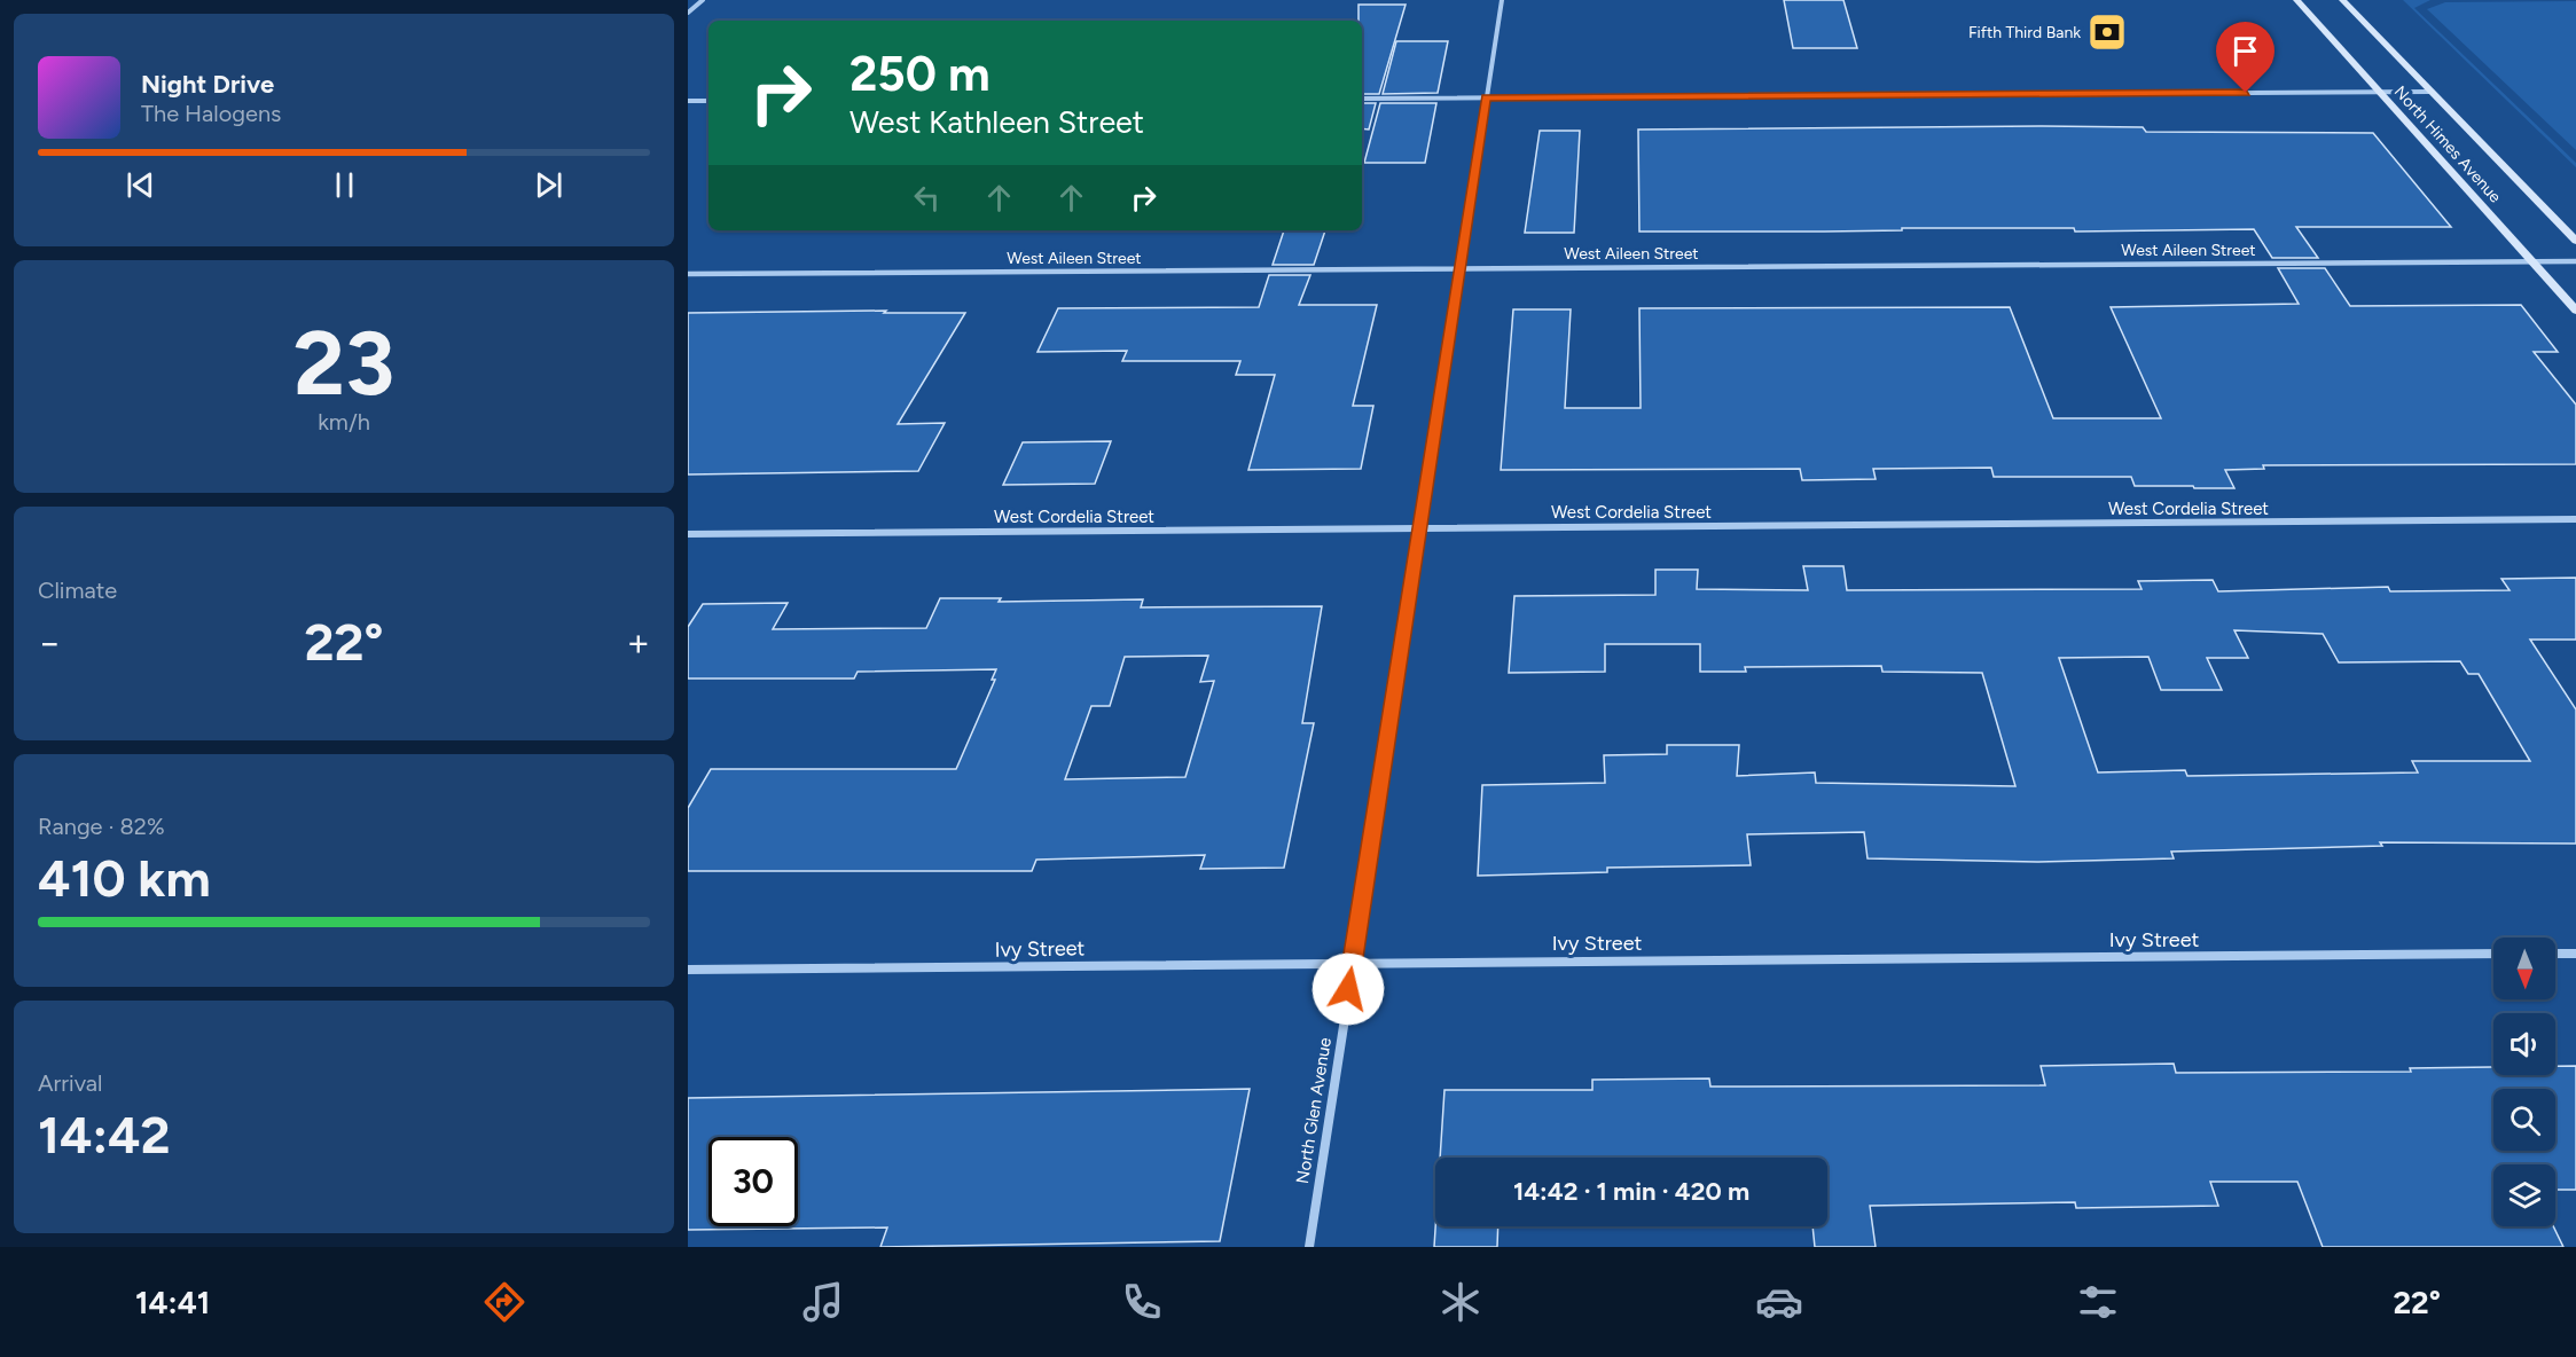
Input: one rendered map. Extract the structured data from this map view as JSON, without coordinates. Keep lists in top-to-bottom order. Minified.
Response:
{"streets":{"street":["North Himes Avenue","West Aileen Street","West Cordelia Street","Ivy Street","North Glen Avenue"]},"crossings":[["North Himes Avenue","West Aileen Street"],["West Aileen Street","North Glen Avenue"],["West Cordelia Street","North Glen Avenue"],["Ivy Street","North Glen Avenue"]],"places":{"bank":["Fifth Third Bank"]},"north":"bottom","page":{"turn":["250 m","West Kathleen Street"],"song":["Night Drive","The Halogens"],"tile":[["23","km/h"],"Climate",["Range · 82%","410 km"],["Arrival","14:42"]],"heat":["−","22°","+"],"limit":"30","trip":"14:42 · 1 min · 420 m","tabs":["14:41","22°"]}}
